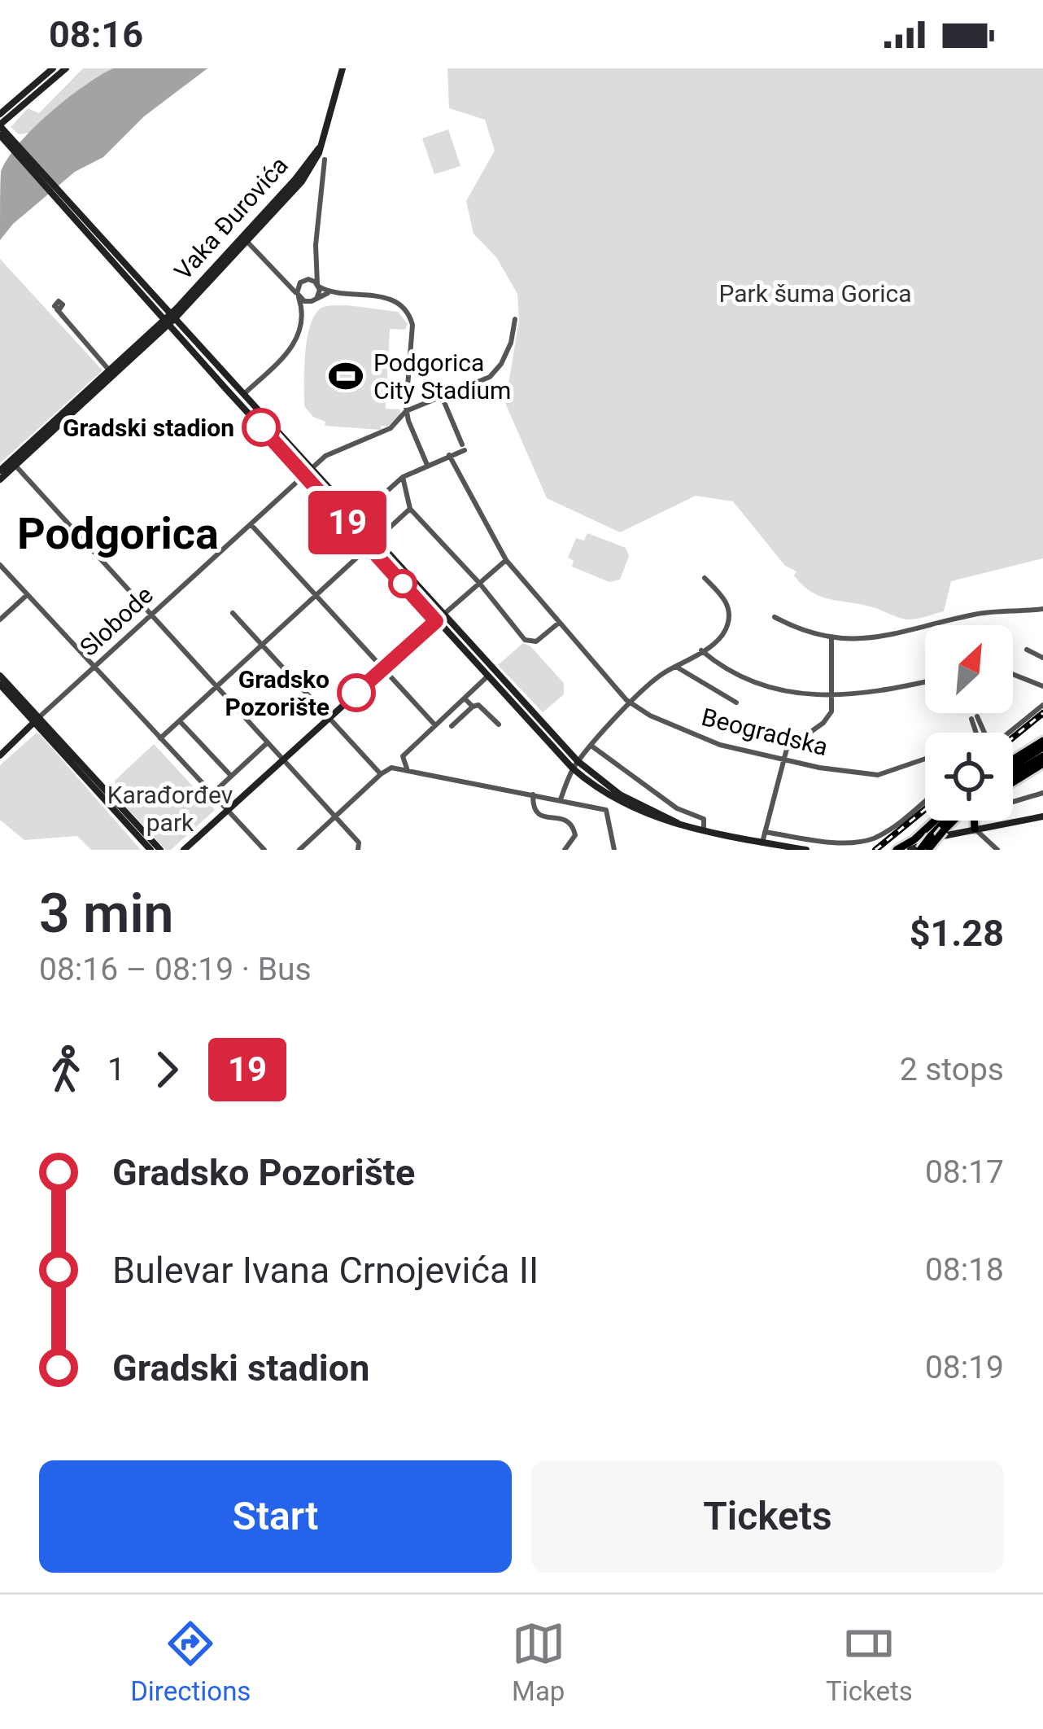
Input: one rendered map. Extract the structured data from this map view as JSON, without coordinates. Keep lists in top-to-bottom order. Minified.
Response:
{"streets":{"main road":["Vaka Đurovića"],"street":["Slobode","Beogradska"]},"districts":["Podgorica"],"parks":["Park šuma Gorica","Karađorđev park"],"places":{"sports":["Podgorica City Stadium"],"other":["Gradski stadion","Gradsko Pozorište"]},"lines":["bus line 19"],"north":"top right","page":{"status":"08:16","on_map":"19","heading":["3 min","08:16 – 08:19 · Bus","$1.28"],"legs":["1","19","2 stops"],"list":[{"name":"Gradsko Pozorište","value":"08:17"},{"name":"Bulevar Ivana Crnojevića II","value":"08:18"},{"name":"Gradski stadion","value":"08:19"}],"buttons":["Start","Tickets"],"tabs":["Directions","Map","Tickets"]}}
